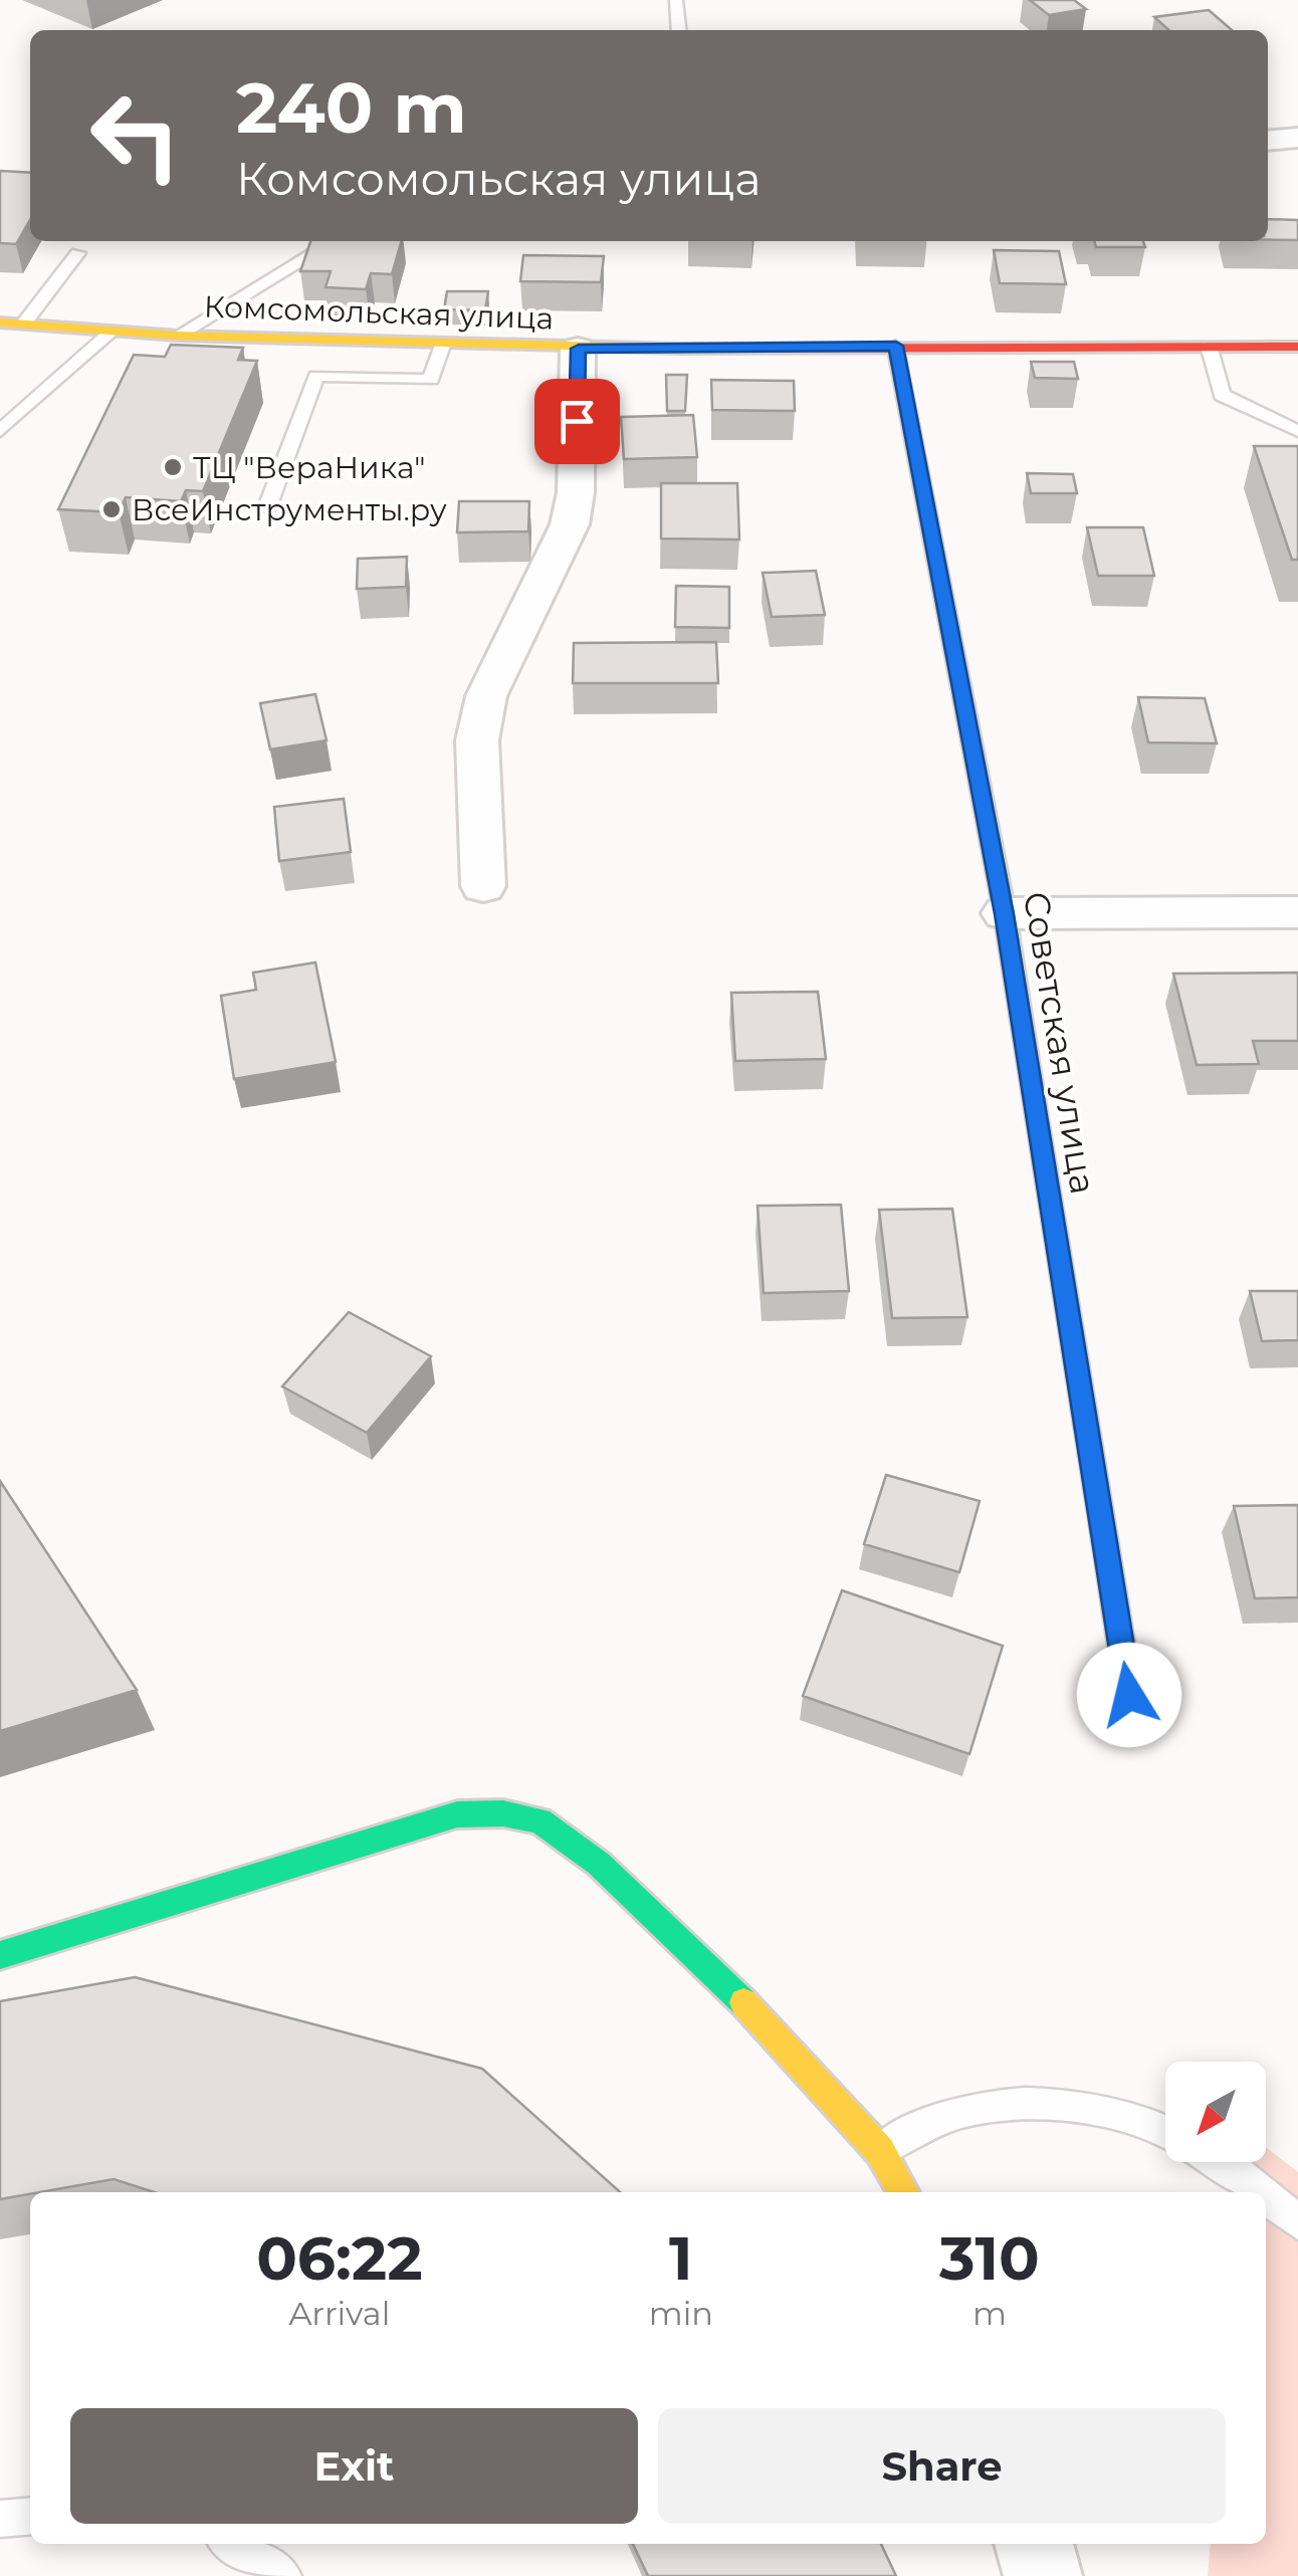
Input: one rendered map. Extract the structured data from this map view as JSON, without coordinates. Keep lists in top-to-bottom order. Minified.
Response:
{"streets":{"street":["Комсомольская улица","Советская улица"]},"crossings":[["Комсомольская улица","Советская улица"]],"places":["ТЦ \"ВераНика\"","ВсеИнструменты.ру"],"north":"bottom left","page":{"turn":["240 m","Комсомольская улица"],"eta":["06:22","Arrival","1","min","310","m"],"buttons":["Exit","Share"]}}
